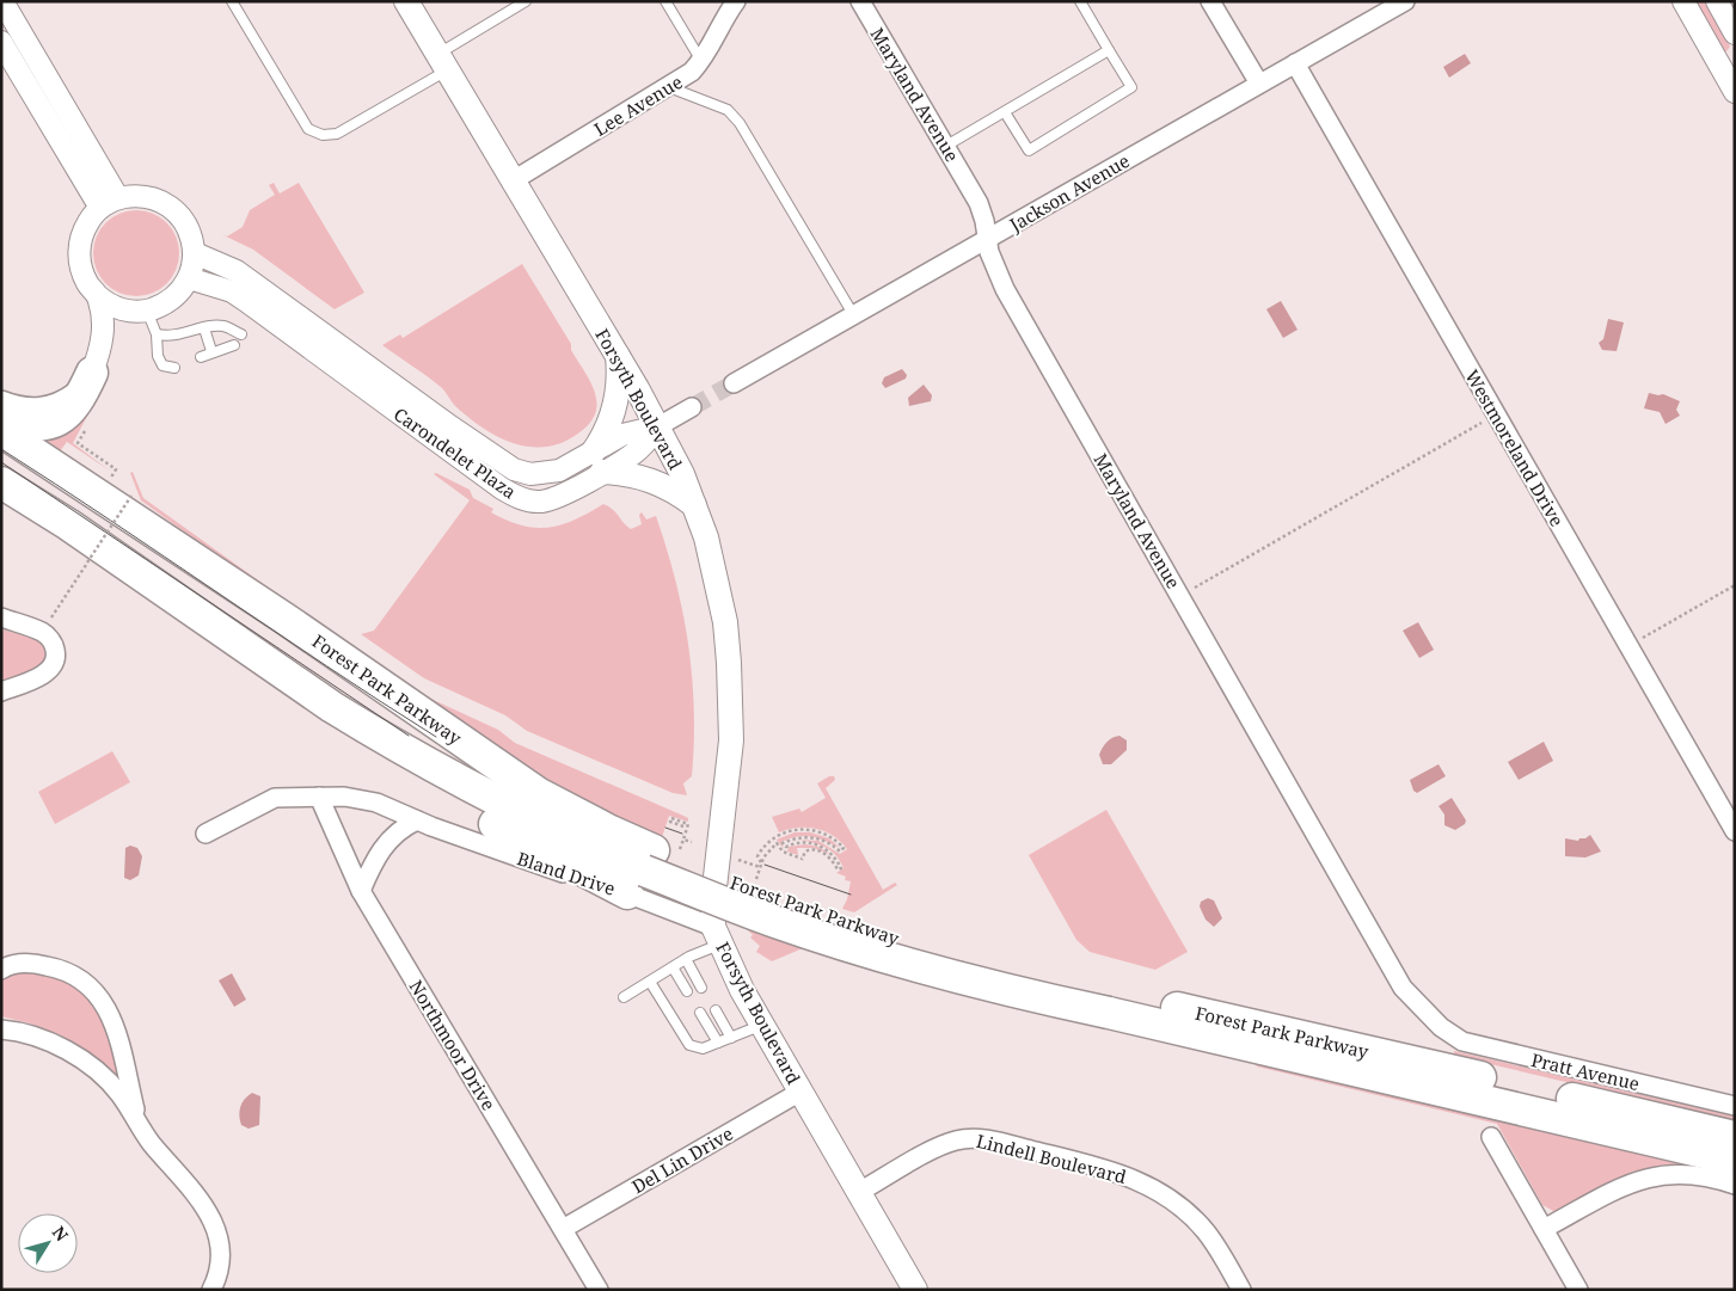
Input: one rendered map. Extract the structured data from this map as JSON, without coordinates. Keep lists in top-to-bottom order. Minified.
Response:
{"streets":{"highway":["Forest Park Parkway"],"main road":["Forsyth Boulevard"],"street":["Maryland Avenue","Lee Avenue","Jackson Avenue","Westmoreland Drive","Carondelet Plaza","Bland Drive","Northmoor Drive","Pratt Avenue","Lindell Boulevard","Del Lin Drive"]},"crossings":[["Maryland Avenue","Jackson Avenue"],["Maryland Avenue","Pratt Avenue"],["Lee Avenue","Forsyth Boulevard"],["Jackson Avenue","Westmoreland Drive"],["Forsyth Boulevard","Carondelet Plaza"],["Forsyth Boulevard","Bland Drive"],["Forsyth Boulevard","Lindell Boulevard"],["Forsyth Boulevard","Del Lin Drive"],["Forest Park Parkway","Bland Drive"],["Bland Drive","Northmoor Drive"],["Northmoor Drive","Del Lin Drive"]],"north":"top right"}
